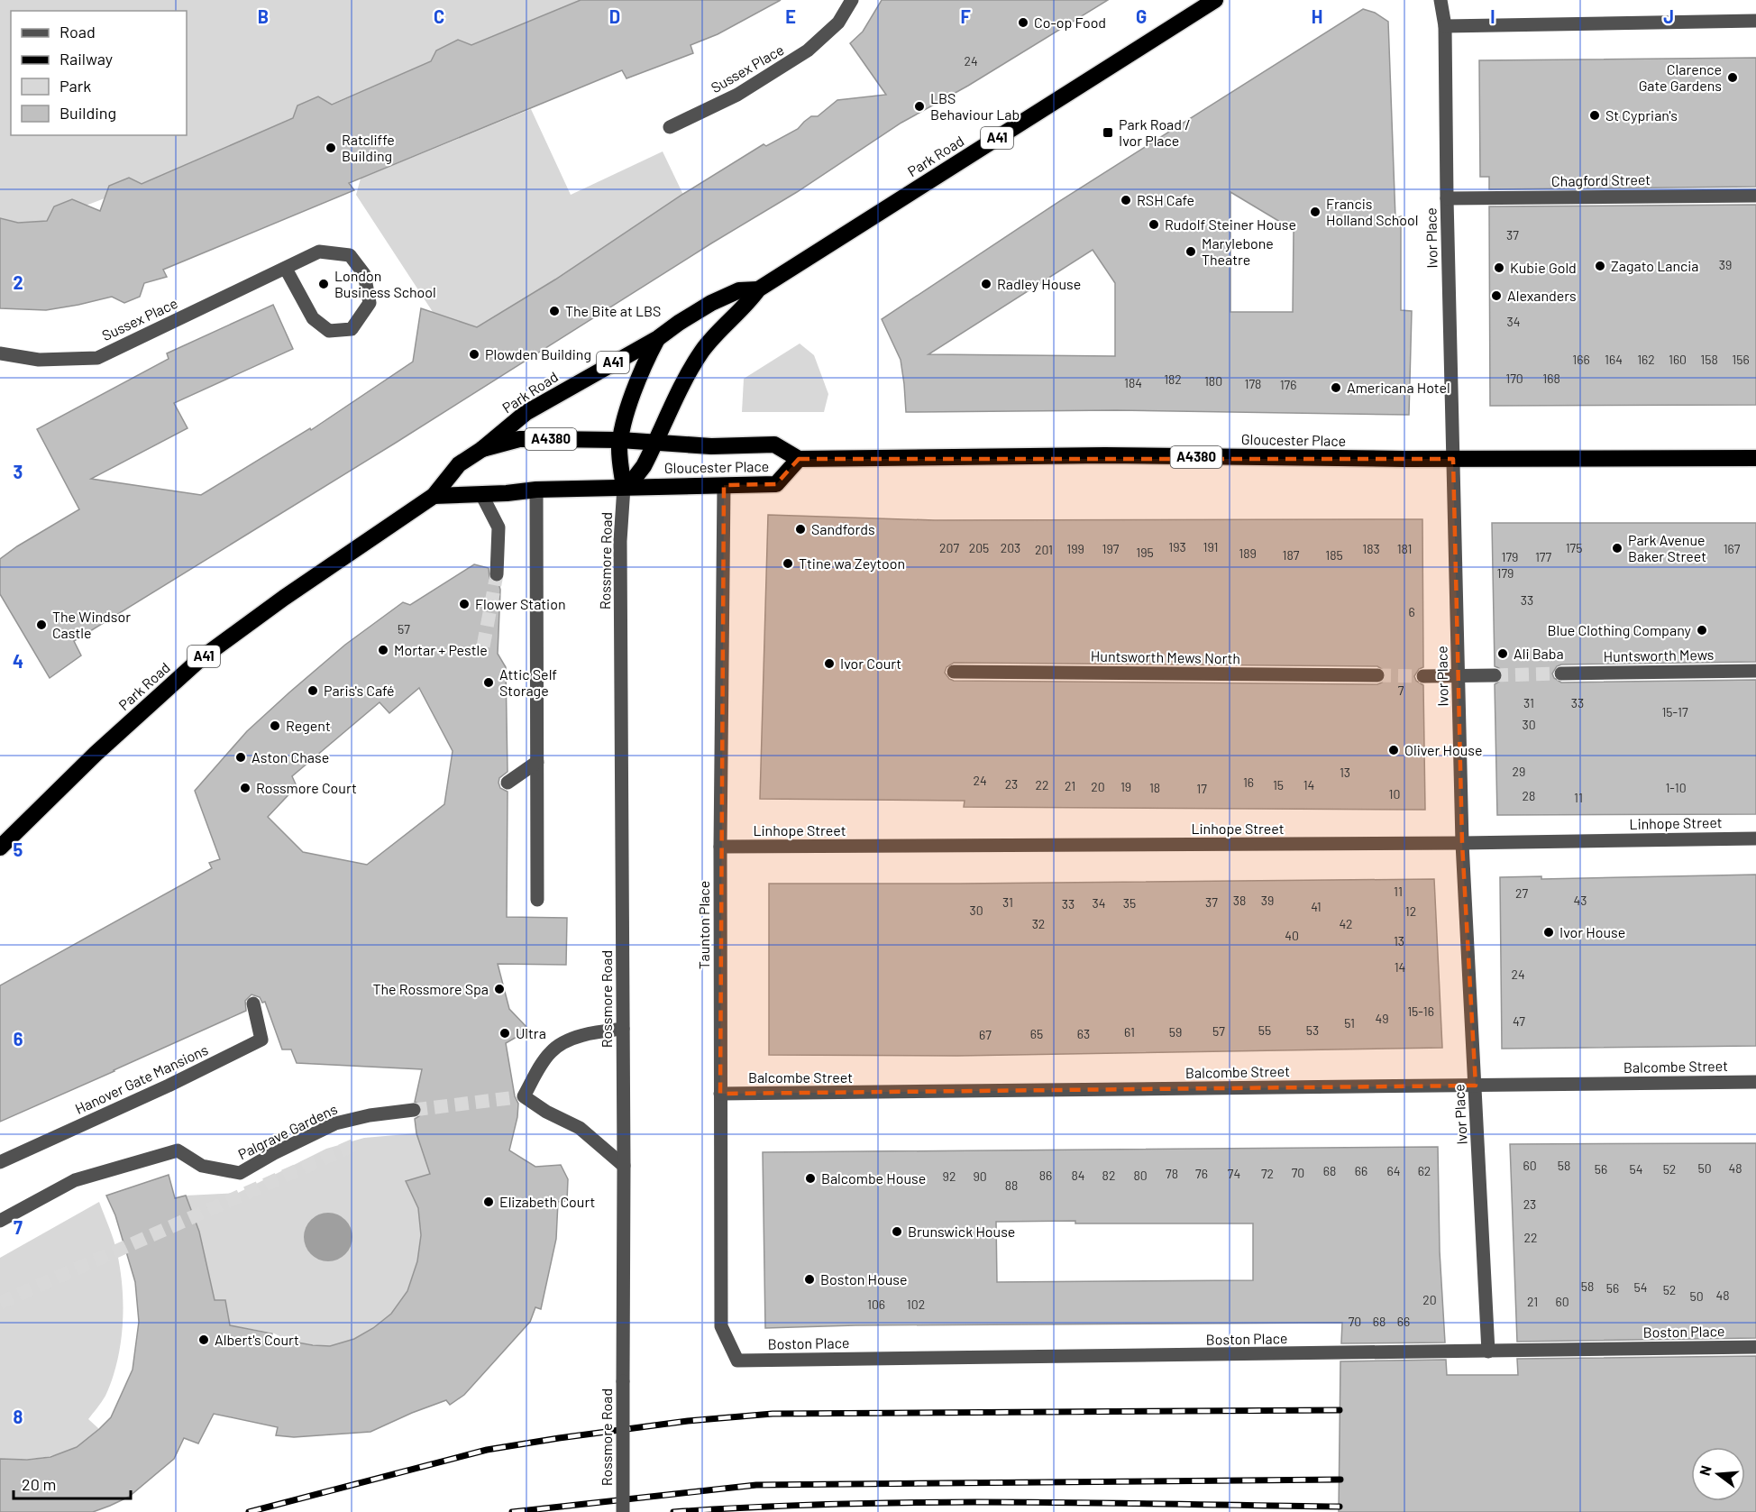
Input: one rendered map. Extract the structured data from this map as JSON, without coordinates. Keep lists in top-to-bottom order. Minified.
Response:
{"streets":{"highway":["A41","Park Road","A4380","Gloucester Place"],"street":["Sussex Place","Chagford Street","Ivor Place","Rossmore Road","Huntsworth Mews","Huntsworth Mews North","Linhope Street","Taunton Place","Balcombe Street","Hanover Gate Mansions","Palgrave Gardens","Boston Place"]},"crossings":[["Park Road","Gloucester Place"],["Park Road","Rossmore Road"],["Chagford Street","Ivor Place"],["Ivor Place","Gloucester Place"],["Ivor Place","Linhope Street"],["Ivor Place","Balcombe Street"],["Ivor Place","Boston Place"],["Gloucester Place","Rossmore Road"],["Gloucester Place","Taunton Place"],["Linhope Street","Taunton Place"],["Taunton Place","Balcombe Street"],["Taunton Place","Boston Place"]],"places":{"other":["Co-op Food","Clarence Gate Gardens","LBS Behaviour Lab","St Cyprian's","Ratcliffe Building","RSH Cafe","Francis Holland School","Rudolf Steiner House","Marylebone Theatre","Zagato Lancia","Kubie Gold","London Business School","Radley House","Alexanders","The Bite at LBS","Plowden Building","Americana Hotel","Sandfords","Park Avenue Baker Street","Ttine wa Zeytoon","Flower Station","The Windsor Castle","Blue Clothing Company","Mortar + Pestle","Ali Baba","Ivor Court","Attic Self Storage","Paris's Café","Regent","Oliver House","Aston Chase","Rossmore Court","Ivor House","The Rossmore Spa","Ultra","Balcombe House","Elizabeth Court","Brunswick House","Boston House","Albert's Court"],"transit":["Park Road / Ivor Place"]},"house_numbers":["24","37","39","34","166","164","162","160","158","156","170","168","182","180","184","178","176","193","191","207","205","203","175","199","197","183","181","167","201","195","189","187","185","179","177","179","33","6","57","7","31","33","15-17","30","29","13","24","16","23","22","15","14","21","20","19","18","1-10","17","10","28","11","11","27","38","39","43","31","37","34","35","33","41","30","12","32","42","40","13","14","24","15-16","49","47","51","55","53","57","61","59","65","63","67","60","58","50","48","56","54","52","68","66","64","62","70","78","76","74","72","86","84","82","80","92","90","88","23","22","58","54","56","52","48","50","20","21","60","106","102","70","68","66"],"legend":["Road","Railway","Park","Building"],"scale_bar":"20 m","north":"left","grid":{"columns":["B","C","D","E","F","G","H","I","J"],"rows":["2","3","4","5","6","7","8"]}}
